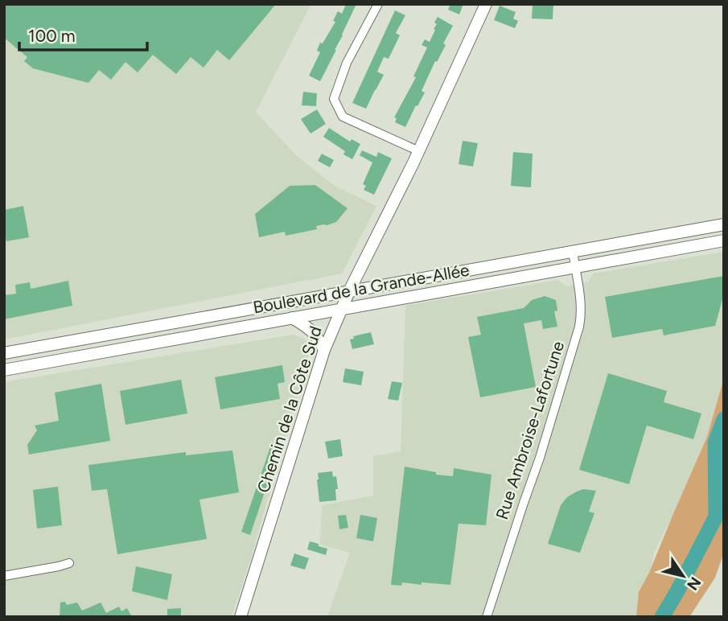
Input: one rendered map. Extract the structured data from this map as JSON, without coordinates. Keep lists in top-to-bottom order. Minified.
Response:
{"streets":{"street":["Boulevard de la Grande-Allée","Chemin de la Côte Sud","Rue Ambroise-Lafortune"]},"crossings":[["Boulevard de la Grande-Allée","Chemin de la Côte Sud"],["Boulevard de la Grande-Allée","Rue Ambroise-Lafortune"]],"scale_bar":"100 m","north":"bottom right"}
